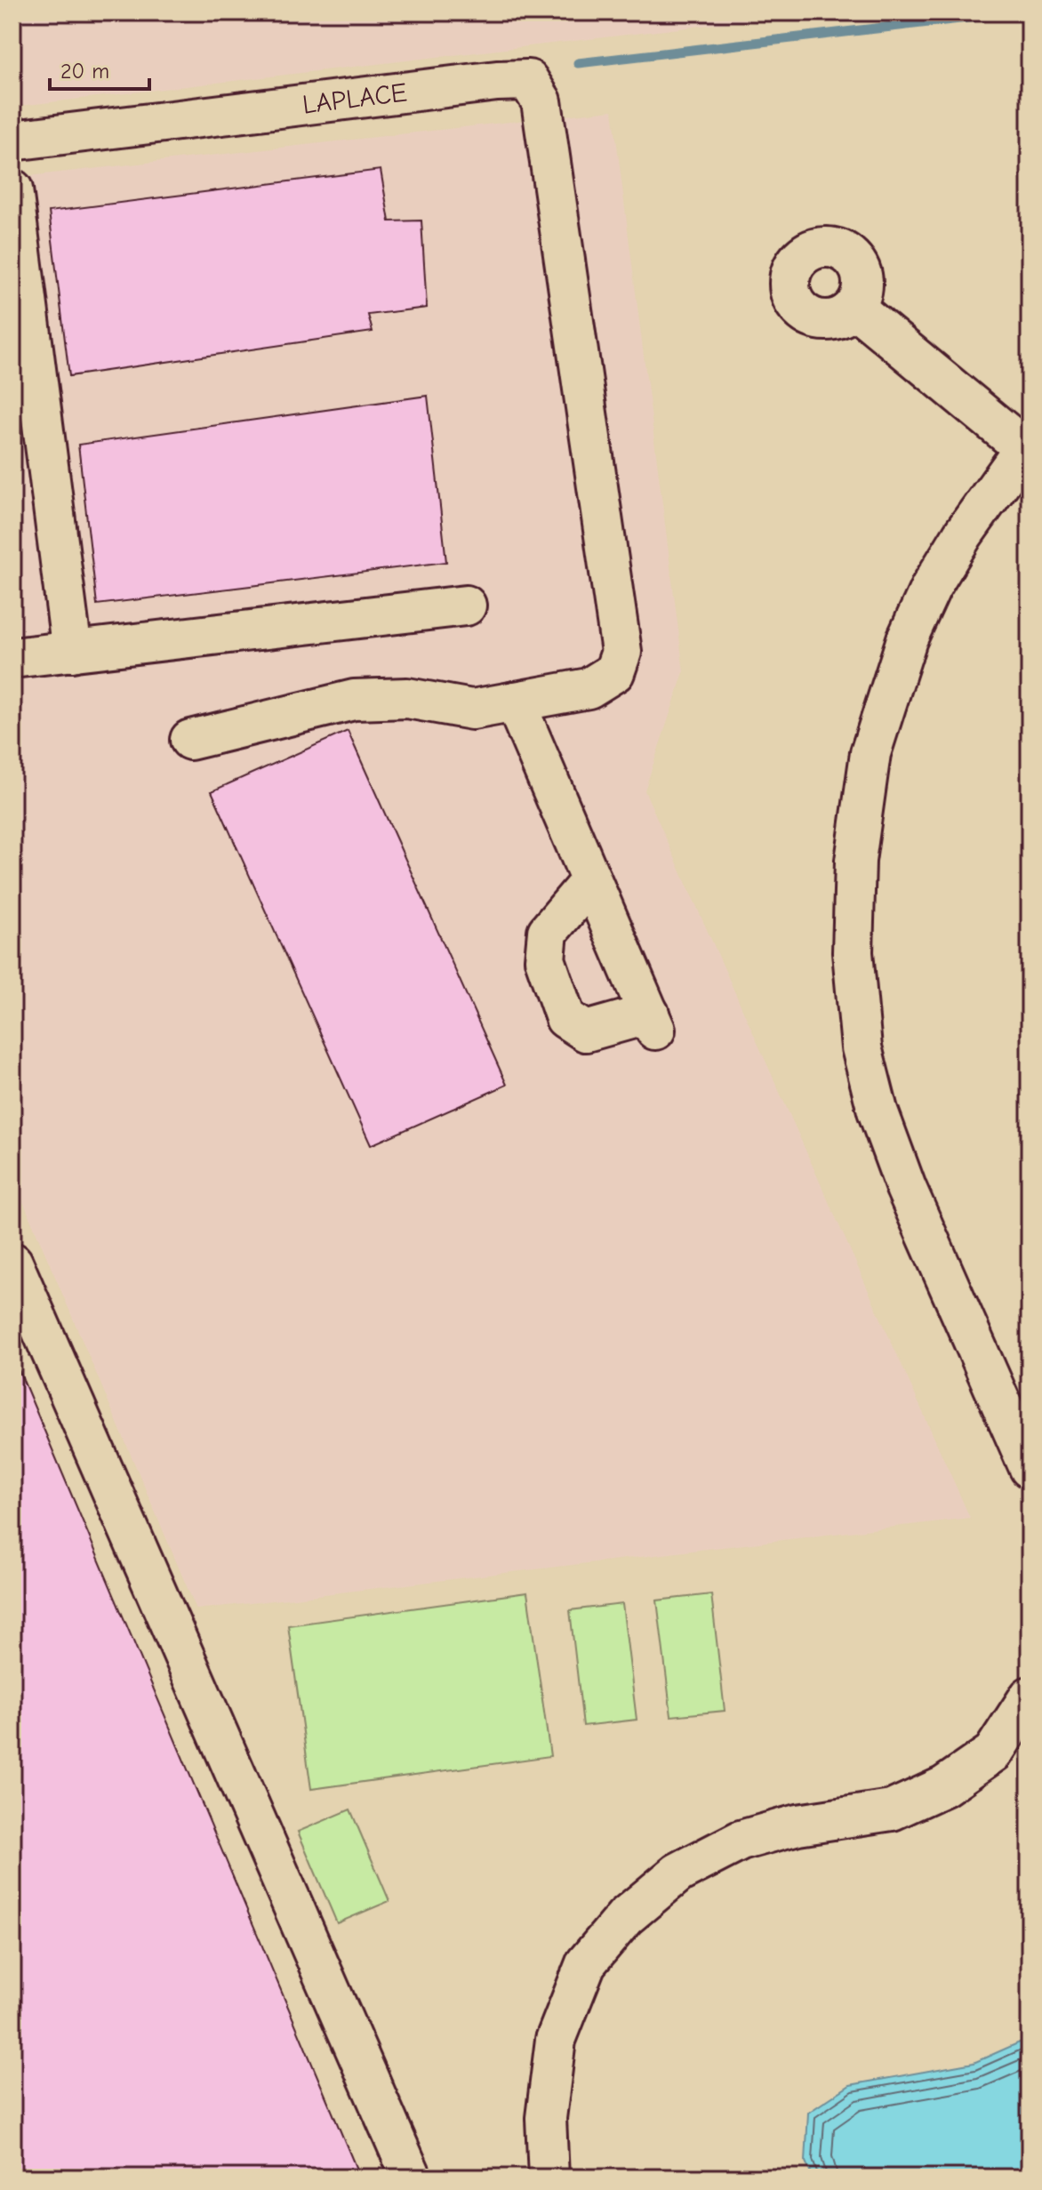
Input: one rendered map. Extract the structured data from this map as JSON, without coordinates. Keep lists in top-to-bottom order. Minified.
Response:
{"streets":{"street":["LAPLACE"]},"scale_bar":"20 m"}
